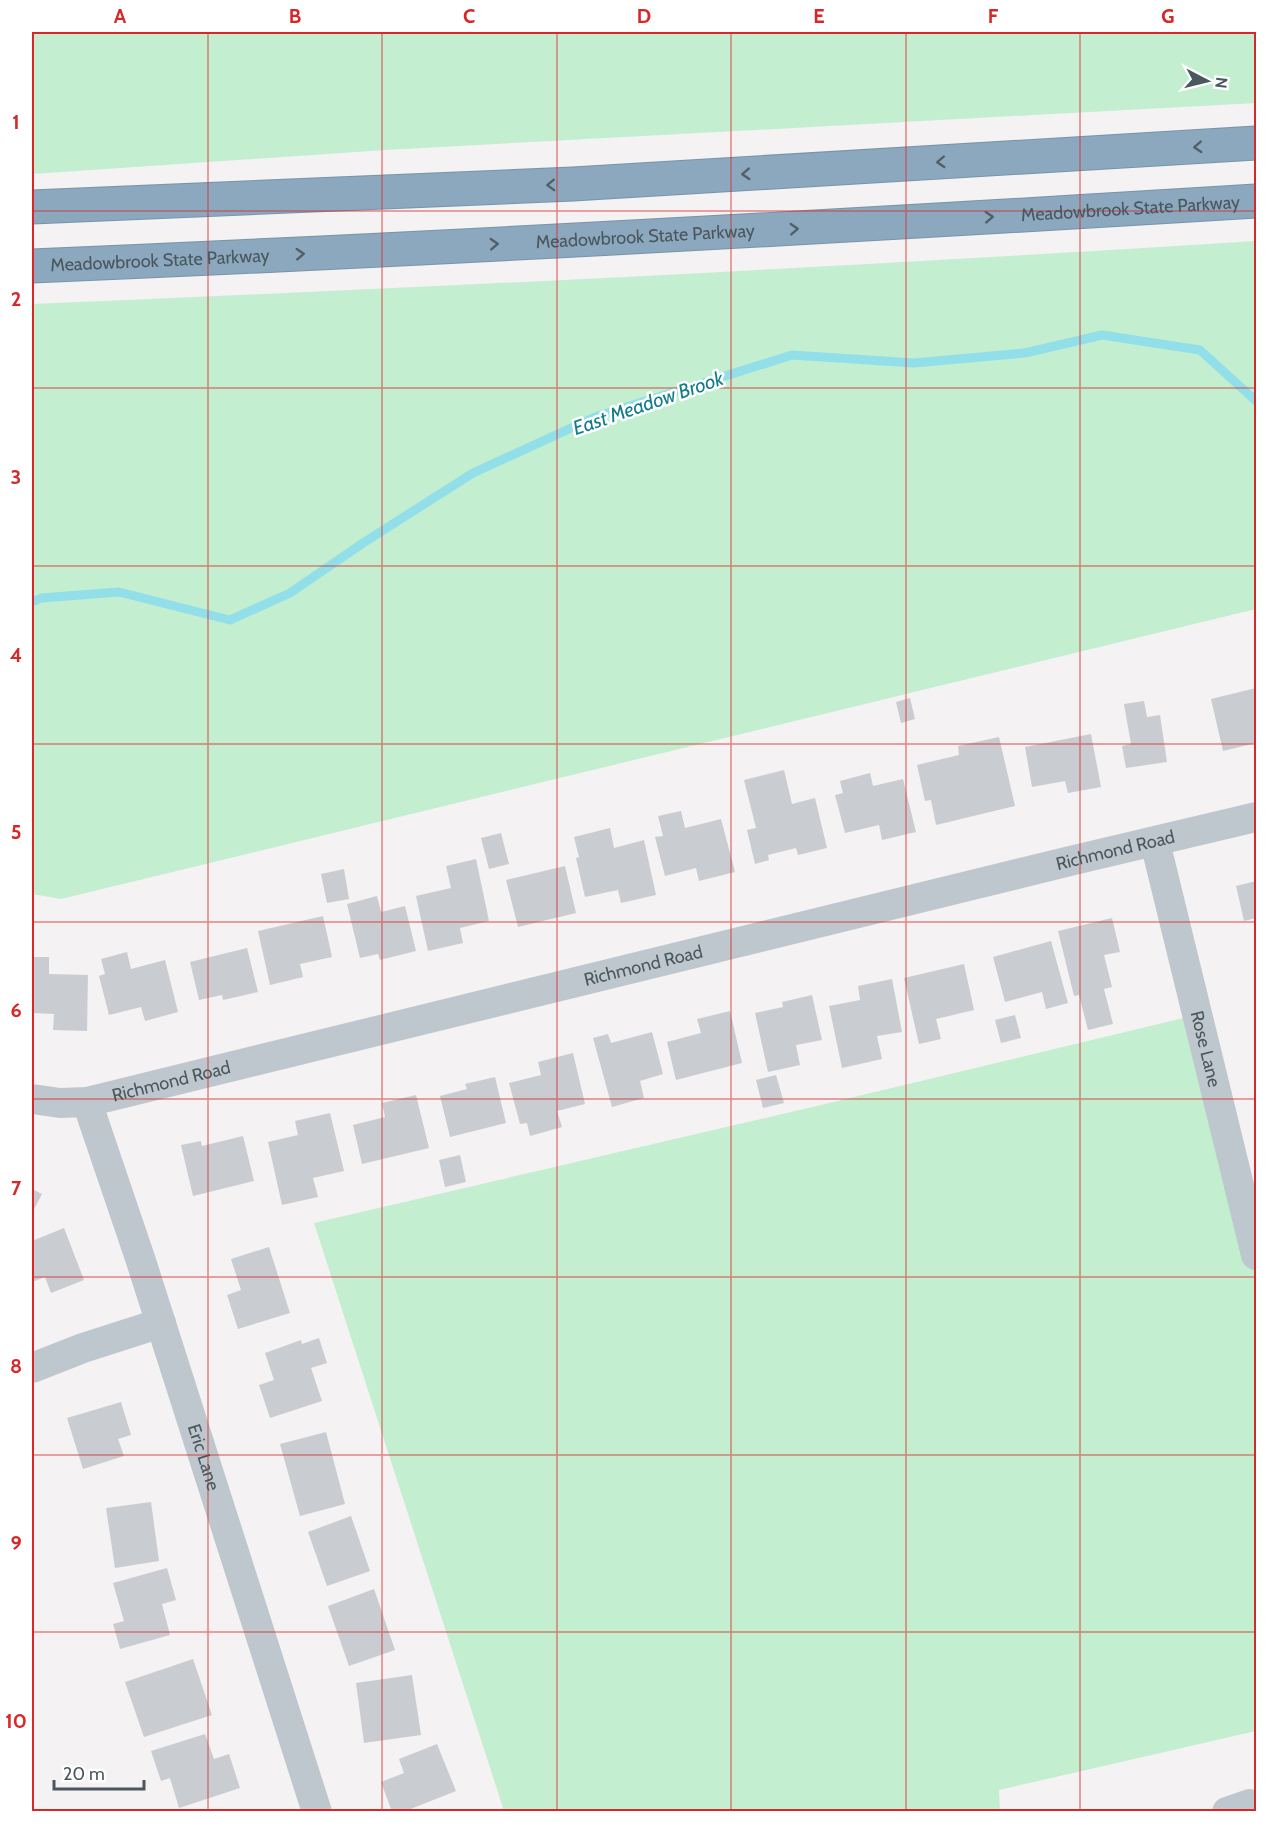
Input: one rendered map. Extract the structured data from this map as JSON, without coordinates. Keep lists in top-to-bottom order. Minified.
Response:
{"streets":{"highway":["Meadowbrook State Parkway"],"street":["Richmond Road","Rose Lane","Eric Lane"]},"crossings":[["Richmond Road","Rose Lane"],["Richmond Road","Eric Lane"]],"water":["East Meadow Brook"],"scale_bar":"20 m","north":"right","grid":{"columns":["A","B","C","D","E","F","G"],"rows":["1","2","3","4","5","6","7","8","9","10"]}}
